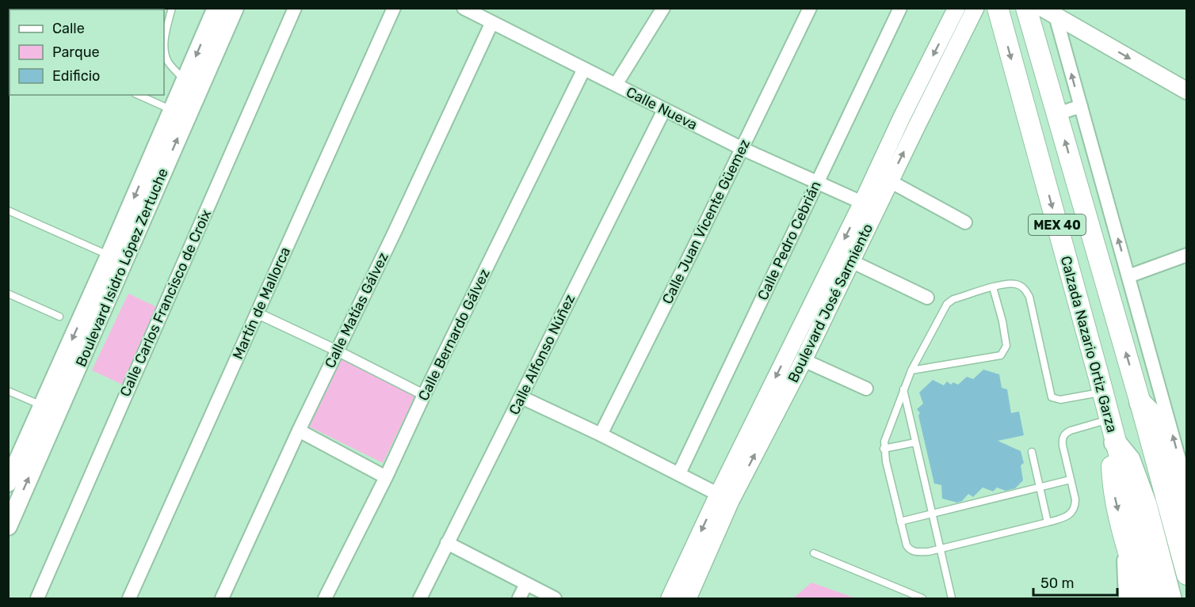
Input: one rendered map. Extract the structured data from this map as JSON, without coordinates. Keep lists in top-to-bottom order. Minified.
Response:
{"streets":{"main road":["MEX 40","Boulevard Isidro López Zertuche","Calzada Nazario Ortiz Garza"],"street":["Calle Nueva","Calle Juan Vicente Güemez","Calle Pedro Cebrián","Calle Carlos Francisco de Croix","Martín de Mallorca","Boulevard José Sarmiento","Calle Matías Gálvez","Calle Bernardo Gálvez","Calle Alfonso Núñez"]},"crossings":[["Calle Nueva","Calle Juan Vicente Güemez"],["Calle Nueva","Calle Pedro Cebrián"],["Calle Nueva","Boulevard José Sarmiento"],["Calle Nueva","Calle Matías Gálvez"],["Calle Nueva","Calle Bernardo Gálvez"],["Calle Nueva","Calle Alfonso Núñez"]],"legend":["Calle","Parque","Edificio"],"scale_bar":"50 m"}
